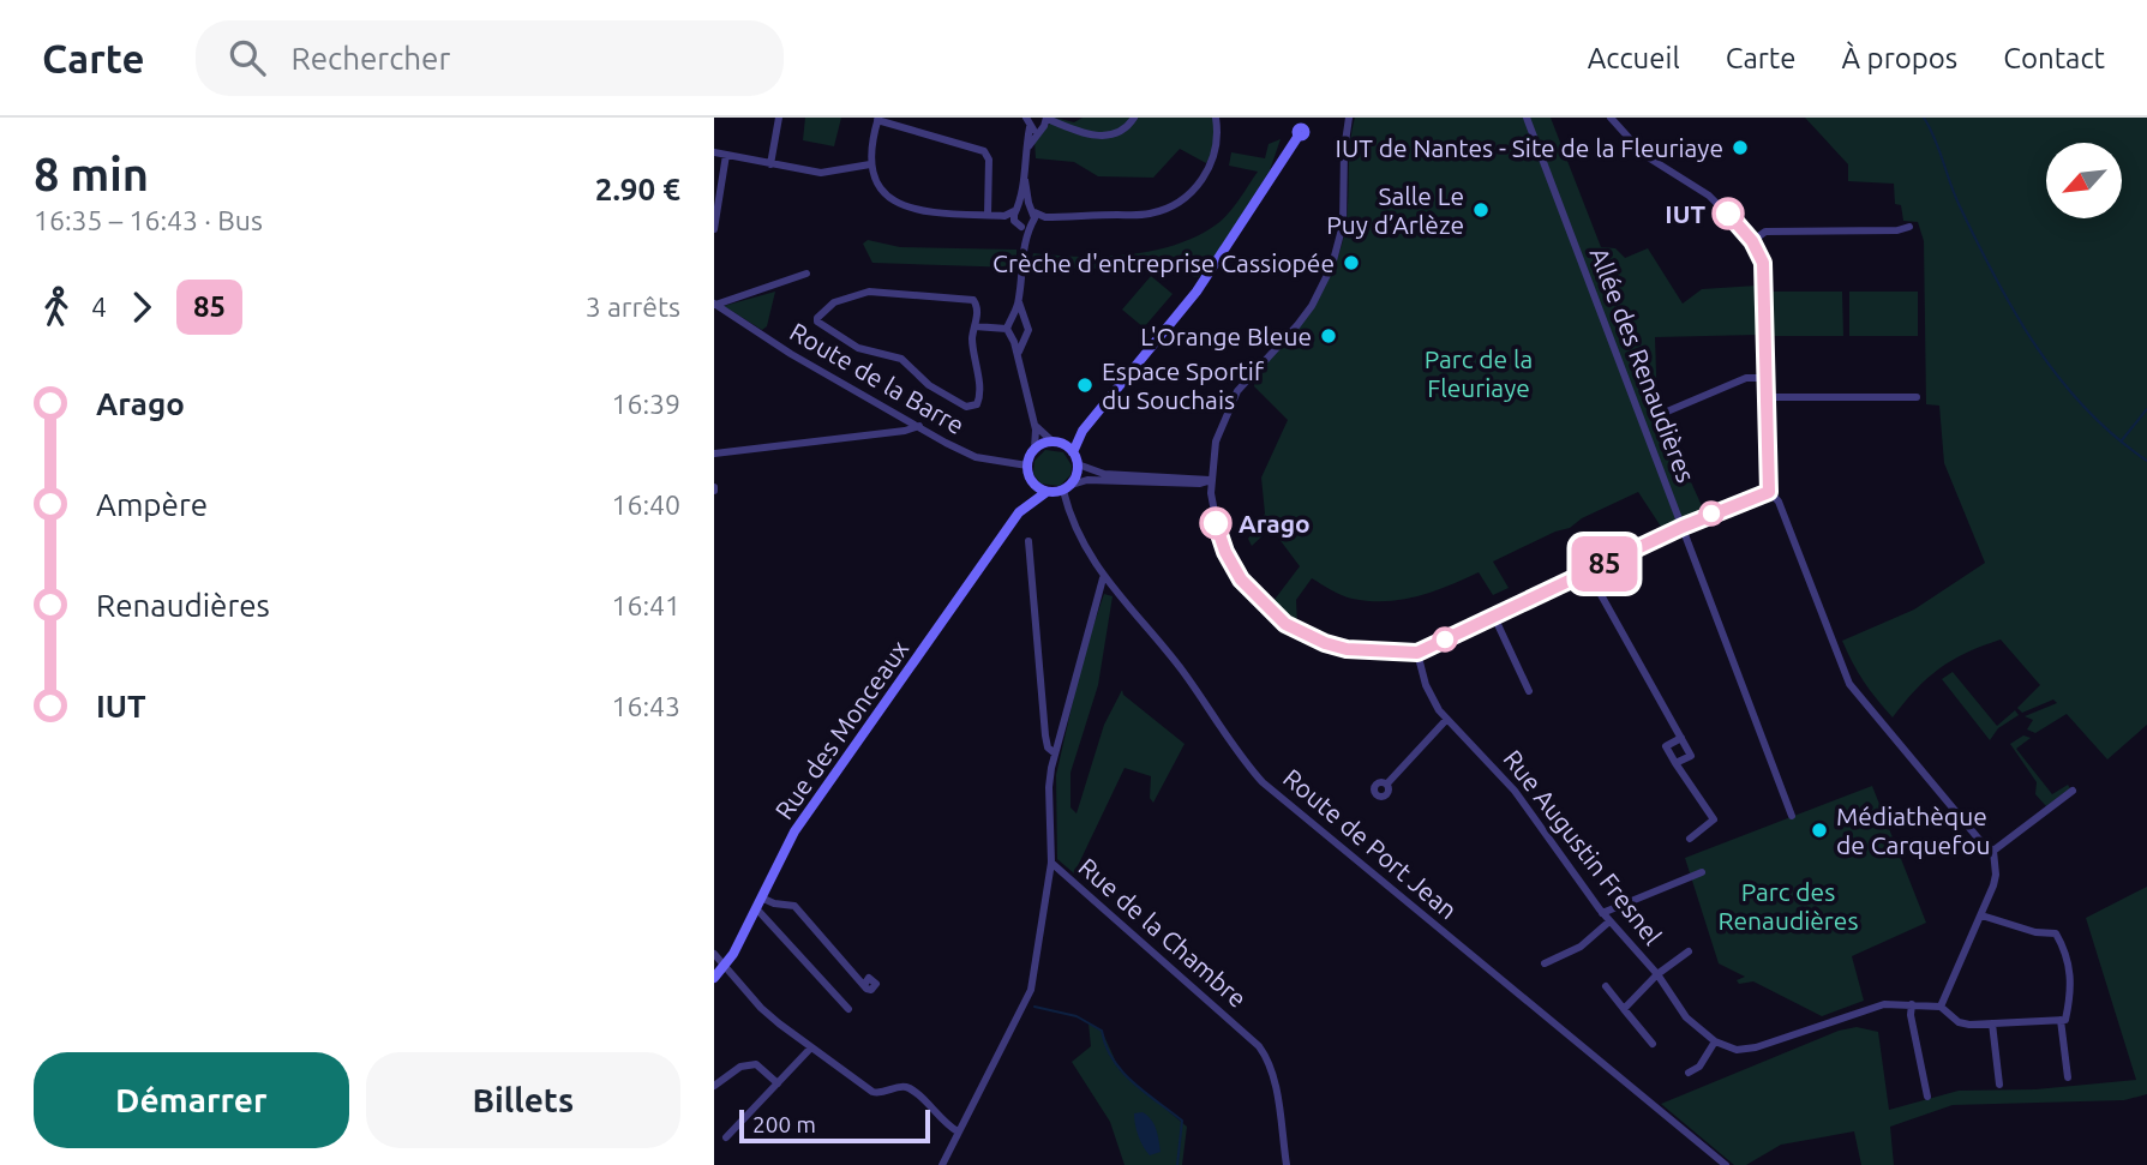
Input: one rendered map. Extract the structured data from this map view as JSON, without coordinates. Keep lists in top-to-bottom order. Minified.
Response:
{"streets":{"main road":["Rue des Monceaux"],"street":["Allée des Renaudières","Route de la Barre","Route de Port Jean","Rue Augustin Fresnel","Rue de la Chambre"]},"crossings":[["Route de la Barre","Rue des Monceaux"],["Route de la Barre","Route de Port Jean"],["Rue des Monceaux","Route de Port Jean"],["Route de Port Jean","Rue de la Chambre"]],"parks":["Parc de la Fleuriaye","Parc des Renaudières"],"places":["IUT de Nantes - Site de la Fleuriaye","Salle Le Puy d’Arlèze","IUT","Crèche d'entreprise Cassiopée","L'Orange Bleue","Espace Sportif du Souchais","Arago","Médiathèque de Carquefou"],"lines":["bus line 85"],"scale_bar":"200 m","north":"bottom left","page":{"header":"Carte","search":"Rechercher","nav":["Accueil","Carte","À propos","Contact"],"heading":["8 min","16:35 – 16:43 · Bus","2.90 €"],"on_map":"85","legs":["4","85","3 arrêts"],"list":[{"name":"Arago","value":"16:39"},{"name":"Ampère","value":"16:40"},{"name":"Renaudières","value":"16:41"},{"name":"IUT","value":"16:43"}],"buttons":["Démarrer","Billets"],"scale":"200 m"}}
